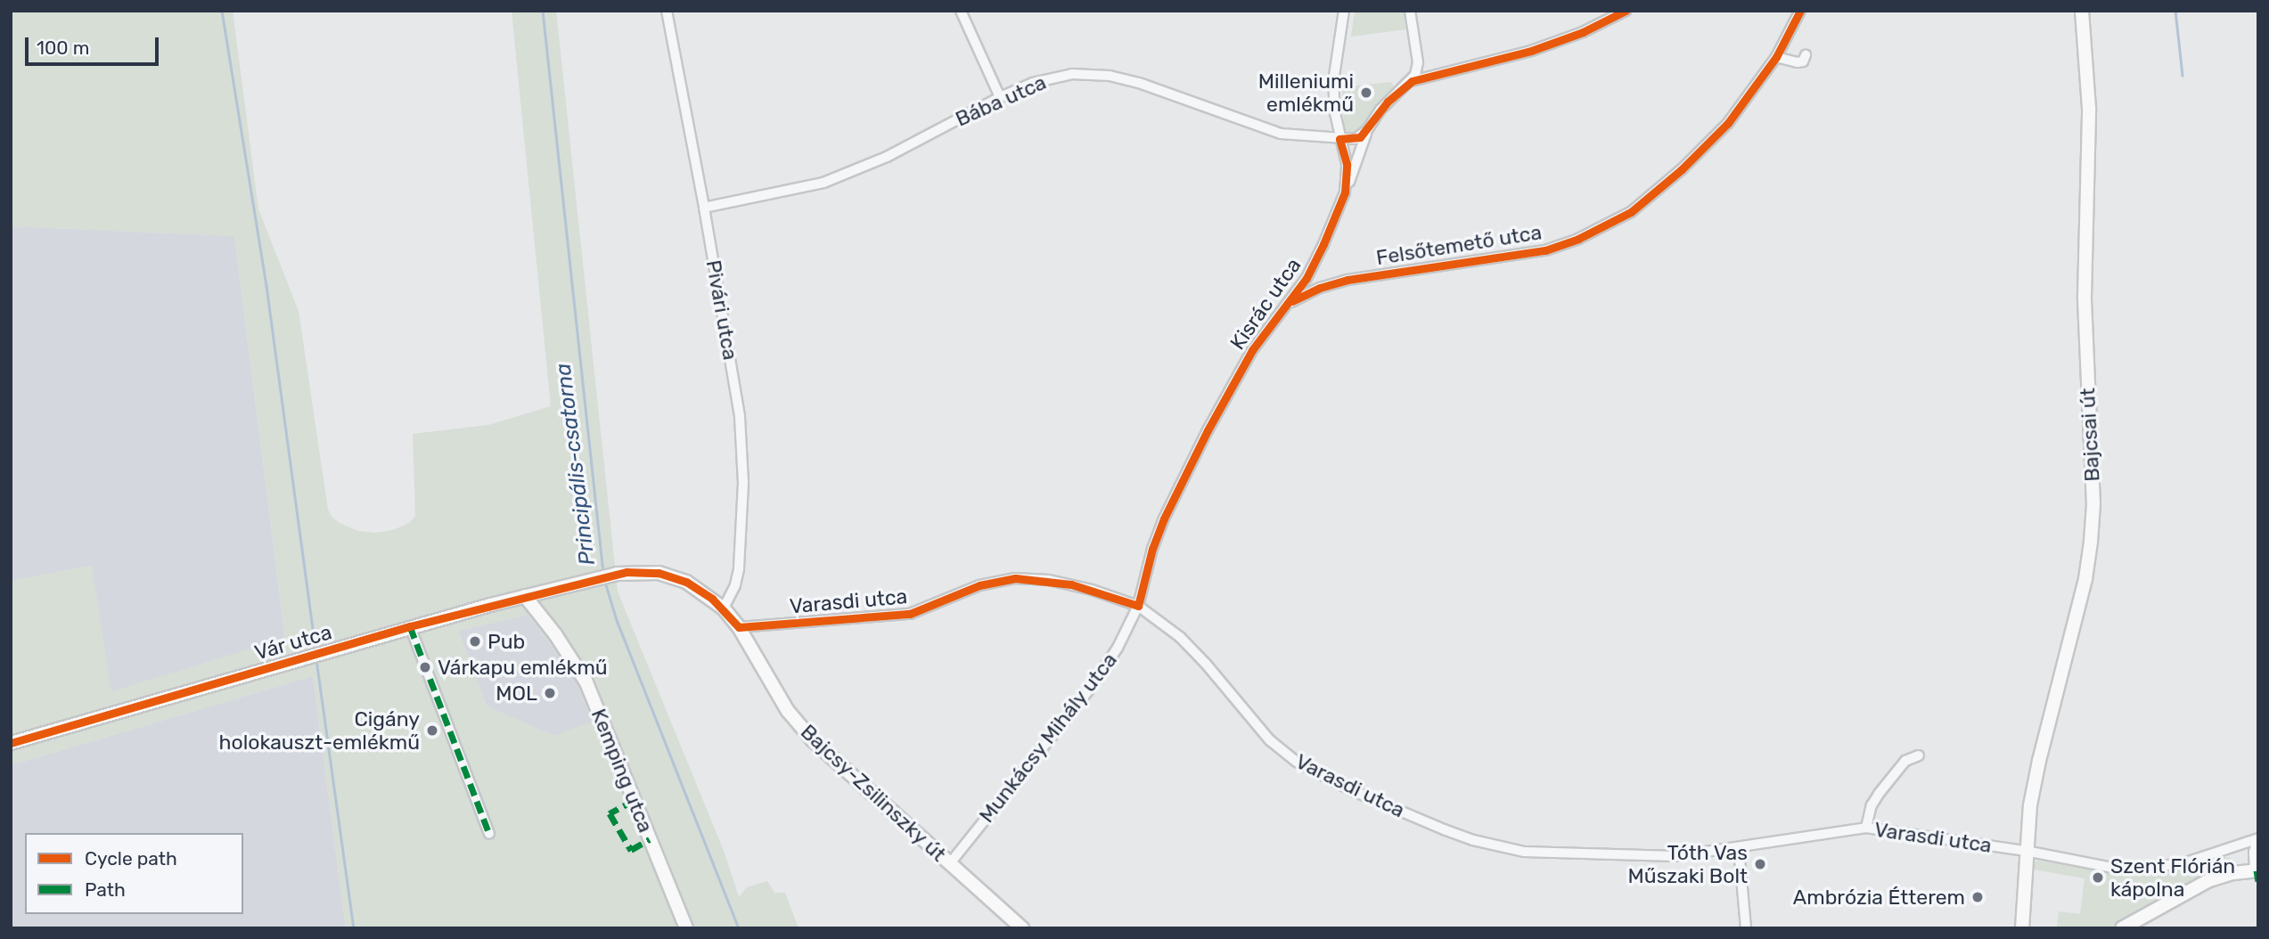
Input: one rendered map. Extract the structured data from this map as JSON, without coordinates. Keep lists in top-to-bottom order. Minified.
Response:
{"streets":{"main road":["Bajcsai út","Vár utca","Kemping utca","Bajcsy-Zsilinszky út"],"street":["Bába utca","Felsőtemető utca","Kisrác utca","Pivári utca","Varasdi utca","Munkácsy Mihály utca"]},"crossings":[["Bába utca","Kisrác utca"],["Bába utca","Pivári utca"],["Felsőtemető utca","Kisrác utca"],["Kisrác utca","Varasdi utca"],["Kisrác utca","Munkácsy Mihály utca"],["Pivári utca","Bajcsy-Zsilinszky út"],["Bajcsai út","Varasdi utca"],["Varasdi utca","Munkácsy Mihály utca"],["Varasdi utca","Bajcsy-Zsilinszky út"],["Vár utca","Kemping utca"],["Vár utca","Bajcsy-Zsilinszky út"],["Munkácsy Mihály utca","Bajcsy-Zsilinszky út"]],"water":["Principális-csatorna"],"places":["Milleniumi emlékmű","Pub","Várkapu emlékmű","MOL","Cigány holokauszt-emlékmű","Tóth Vas Műszaki Bolt","Szent Flórián kápolna","Ambrózia Étterem"],"legend":["Cycle path","Path"],"scale_bar":"100 m"}
